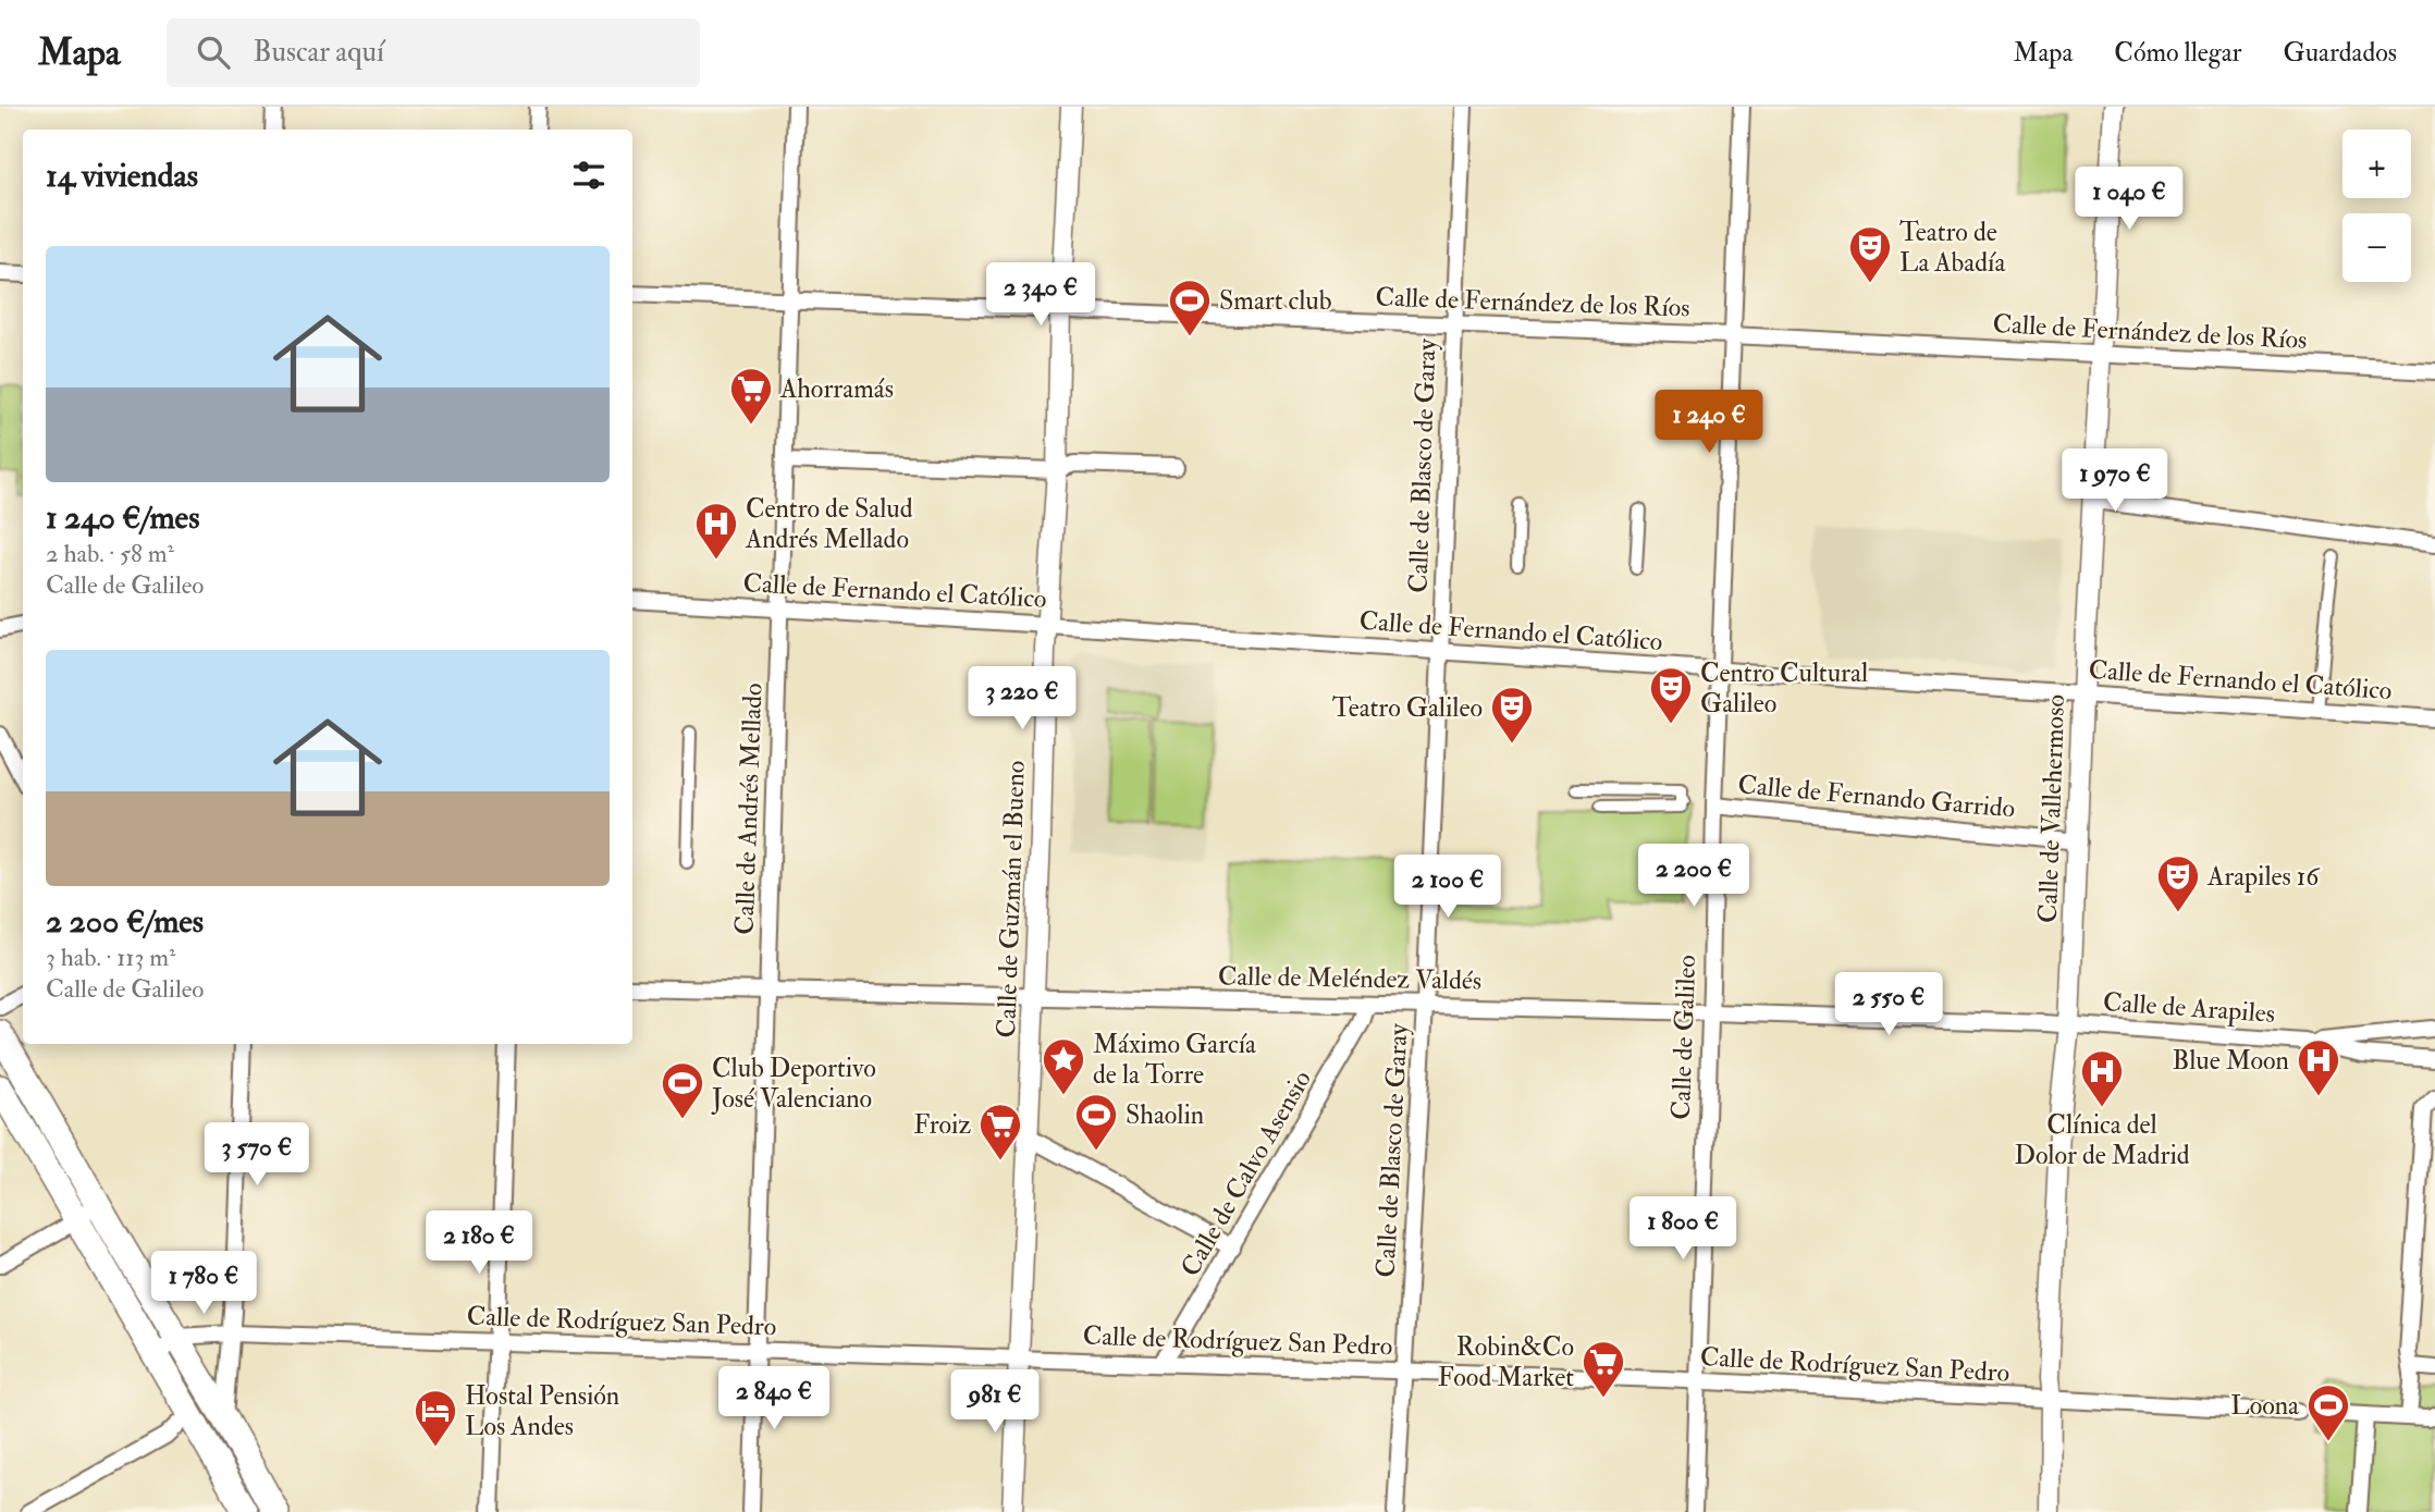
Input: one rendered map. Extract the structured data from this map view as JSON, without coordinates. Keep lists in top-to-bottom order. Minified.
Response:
{"streets":{"street":["Calle de Fernández de los Ríos","Calle de Blasco de Garay","Calle de Fernando el Católico","Calle de Fernando Garrido","Calle de Andrés Mellado","Calle de Vallehermoso","Calle de Guzmán el Bueno","Calle de Meléndez Valdés","Calle de Arapiles","Calle de Galileo","Calle de Calvo Asensio","Calle de Rodríguez San Pedro"]},"crossings":[["Calle de Fernández de los Ríos","Calle de Blasco de Garay"],["Calle de Fernández de los Ríos","Calle de Andrés Mellado"],["Calle de Fernández de los Ríos","Calle de Vallehermoso"],["Calle de Fernández de los Ríos","Calle de Guzmán el Bueno"],["Calle de Fernández de los Ríos","Calle de Galileo"],["Calle de Blasco de Garay","Calle de Fernando el Católico"],["Calle de Blasco de Garay","Calle de Meléndez Valdés"],["Calle de Blasco de Garay","Calle de Rodríguez San Pedro"],["Calle de Fernando el Católico","Calle de Andrés Mellado"],["Calle de Fernando el Católico","Calle de Vallehermoso"],["Calle de Fernando el Católico","Calle de Guzmán el Bueno"],["Calle de Fernando el Católico","Calle de Galileo"],["Calle de Fernando Garrido","Calle de Vallehermoso"],["Calle de Fernando Garrido","Calle de Galileo"],["Calle de Andrés Mellado","Calle de Meléndez Valdés"],["Calle de Andrés Mellado","Calle de Rodríguez San Pedro"],["Calle de Vallehermoso","Calle de Meléndez Valdés"],["Calle de Vallehermoso","Calle de Arapiles"],["Calle de Vallehermoso","Calle de Rodríguez San Pedro"],["Calle de Guzmán el Bueno","Calle de Meléndez Valdés"],["Calle de Guzmán el Bueno","Calle de Rodríguez San Pedro"],["Calle de Meléndez Valdés","Calle de Arapiles"],["Calle de Meléndez Valdés","Calle de Galileo"],["Calle de Meléndez Valdés","Calle de Calvo Asensio"],["Calle de Galileo","Calle de Rodríguez San Pedro"],["Calle de Calvo Asensio","Calle de Rodríguez San Pedro"]],"places":{"theatre":["Teatro de La Abadía","Centro Cultural Galileo","Teatro Galileo","Arapiles 16"],"sports":["Smart club","Club Deportivo José Valenciano","Shaolin","Loona"],"supermarket":["Ahorramás","Froiz","Robin&Co Food Market"],"hospital":["Centro de Salud Andrés Mellado","Blue Moon","Clínica del Dolor de Madrid"],"place":["Máximo García de la Torre"],"hotel":["Hostal Pensión Los Andes"]},"page":{"header":"Mapa","search":"Buscar aquí","nav":["Mapa","Cómo llegar","Guardados"],"map_buttons":["+","−"],"heading":"14 viviendas","price":["1 040 €","2 340 €","1 240 €","1 970 €","3 220 €","2 200 €","2 100 €","2 550 €","3 570 €","1 800 €","2 180 €","1 780 €","2 840 €","981 €"],"list":[{"name":"1 240 €/mes","note":"2 hab. · 58 m² · Calle de Galileo"},{"name":"2 200 €/mes","note":"3 hab. · 113 m² · Calle de Galileo"}]}}
